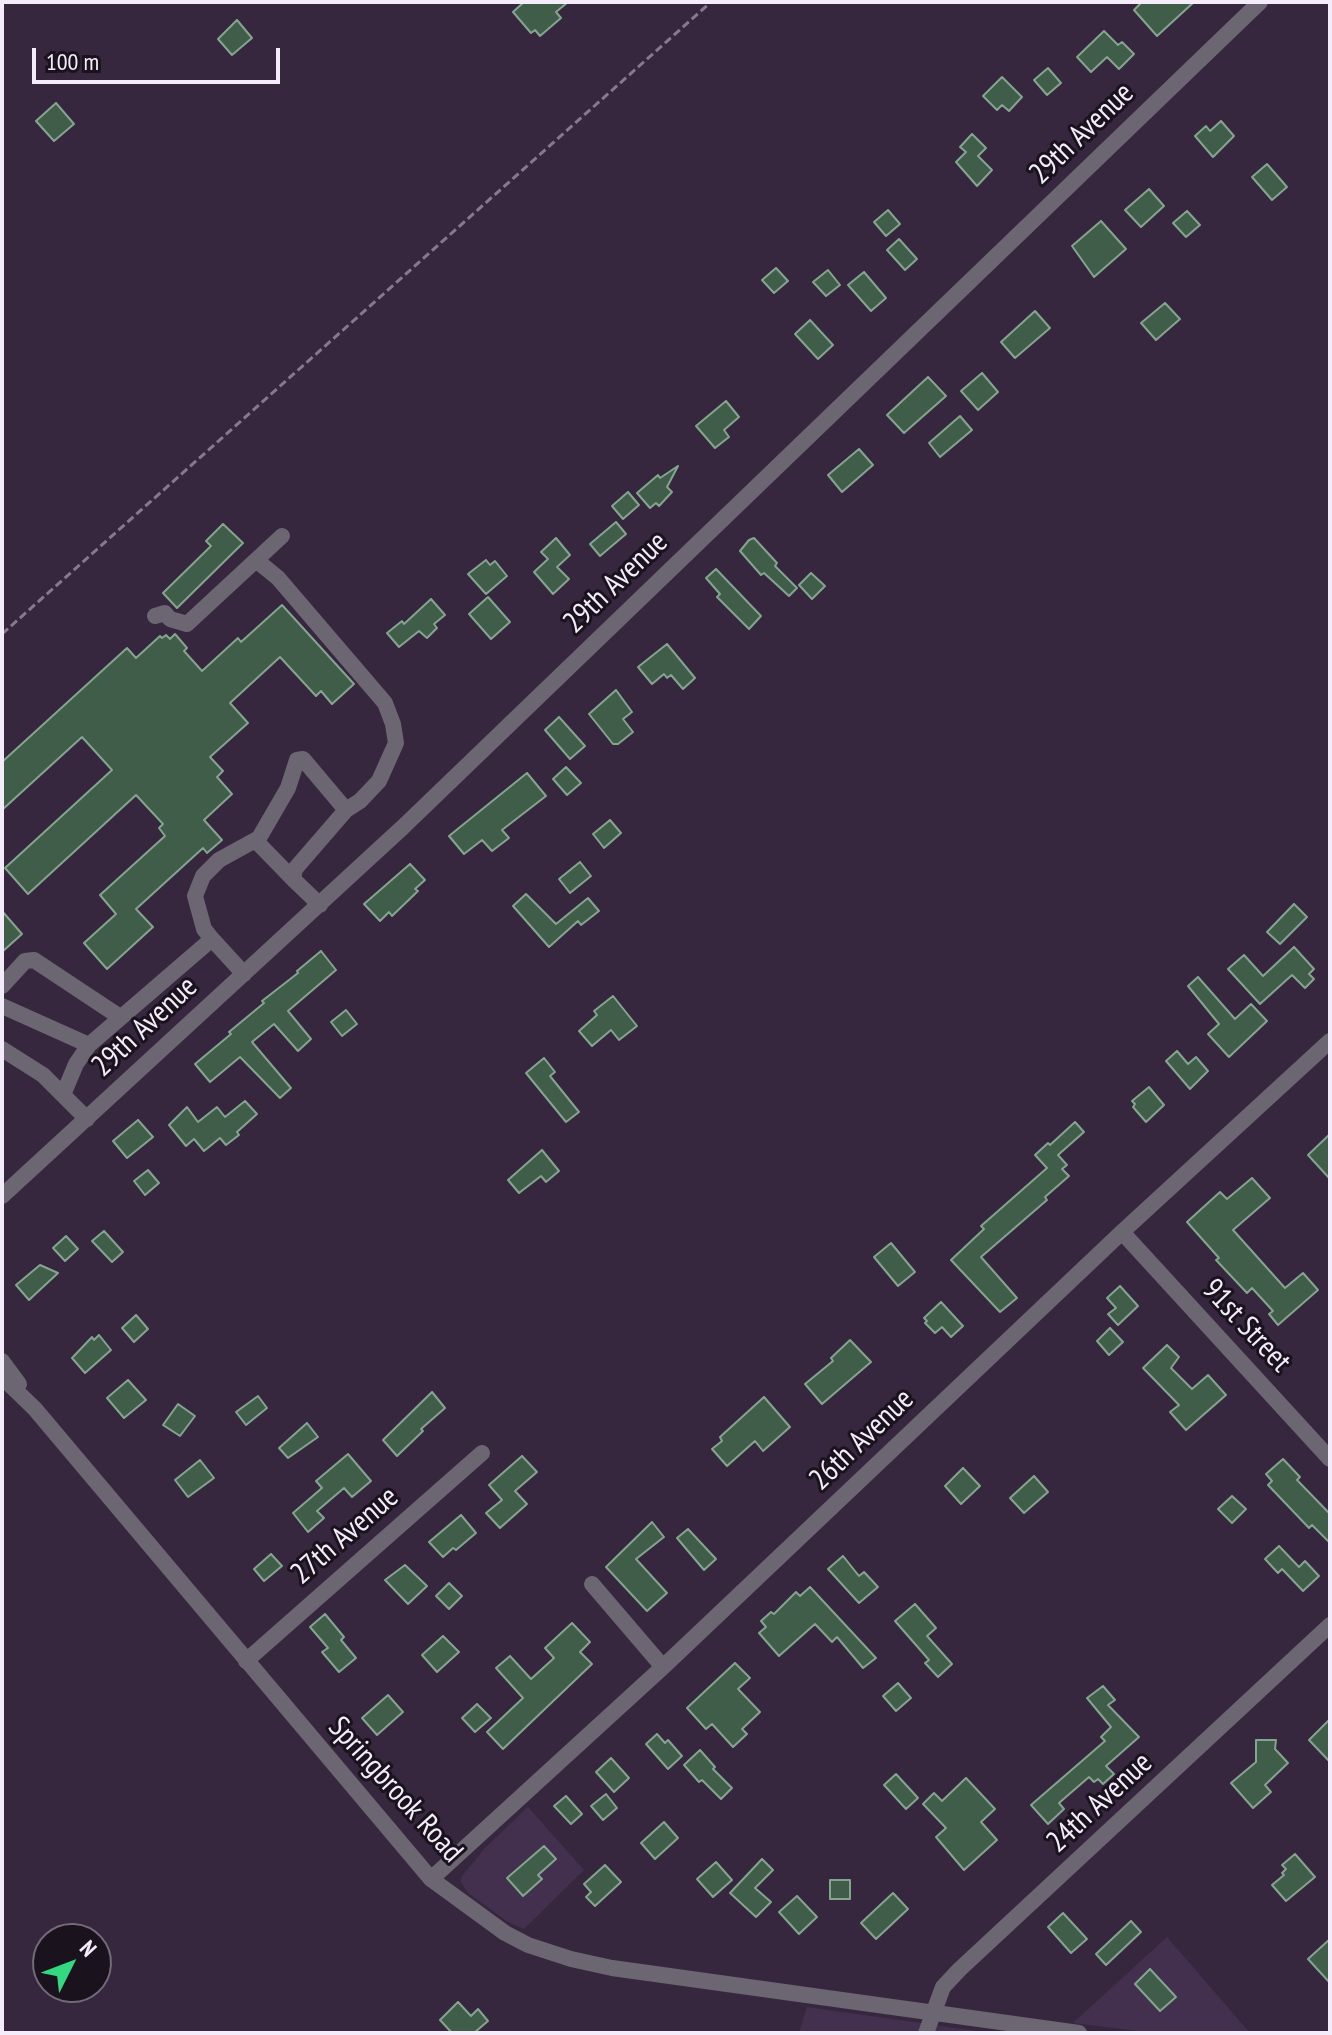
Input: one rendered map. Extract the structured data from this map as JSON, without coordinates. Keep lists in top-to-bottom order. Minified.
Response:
{"streets":{"street":["29th Avenue","91st Street","26th Avenue","27th Avenue","Springbrook Road","24th Avenue"]},"crossings":[["91st Street","26th Avenue"],["26th Avenue","Springbrook Road"],["27th Avenue","Springbrook Road"],["Springbrook Road","24th Avenue"]],"scale_bar":"100 m","north":"top right"}
